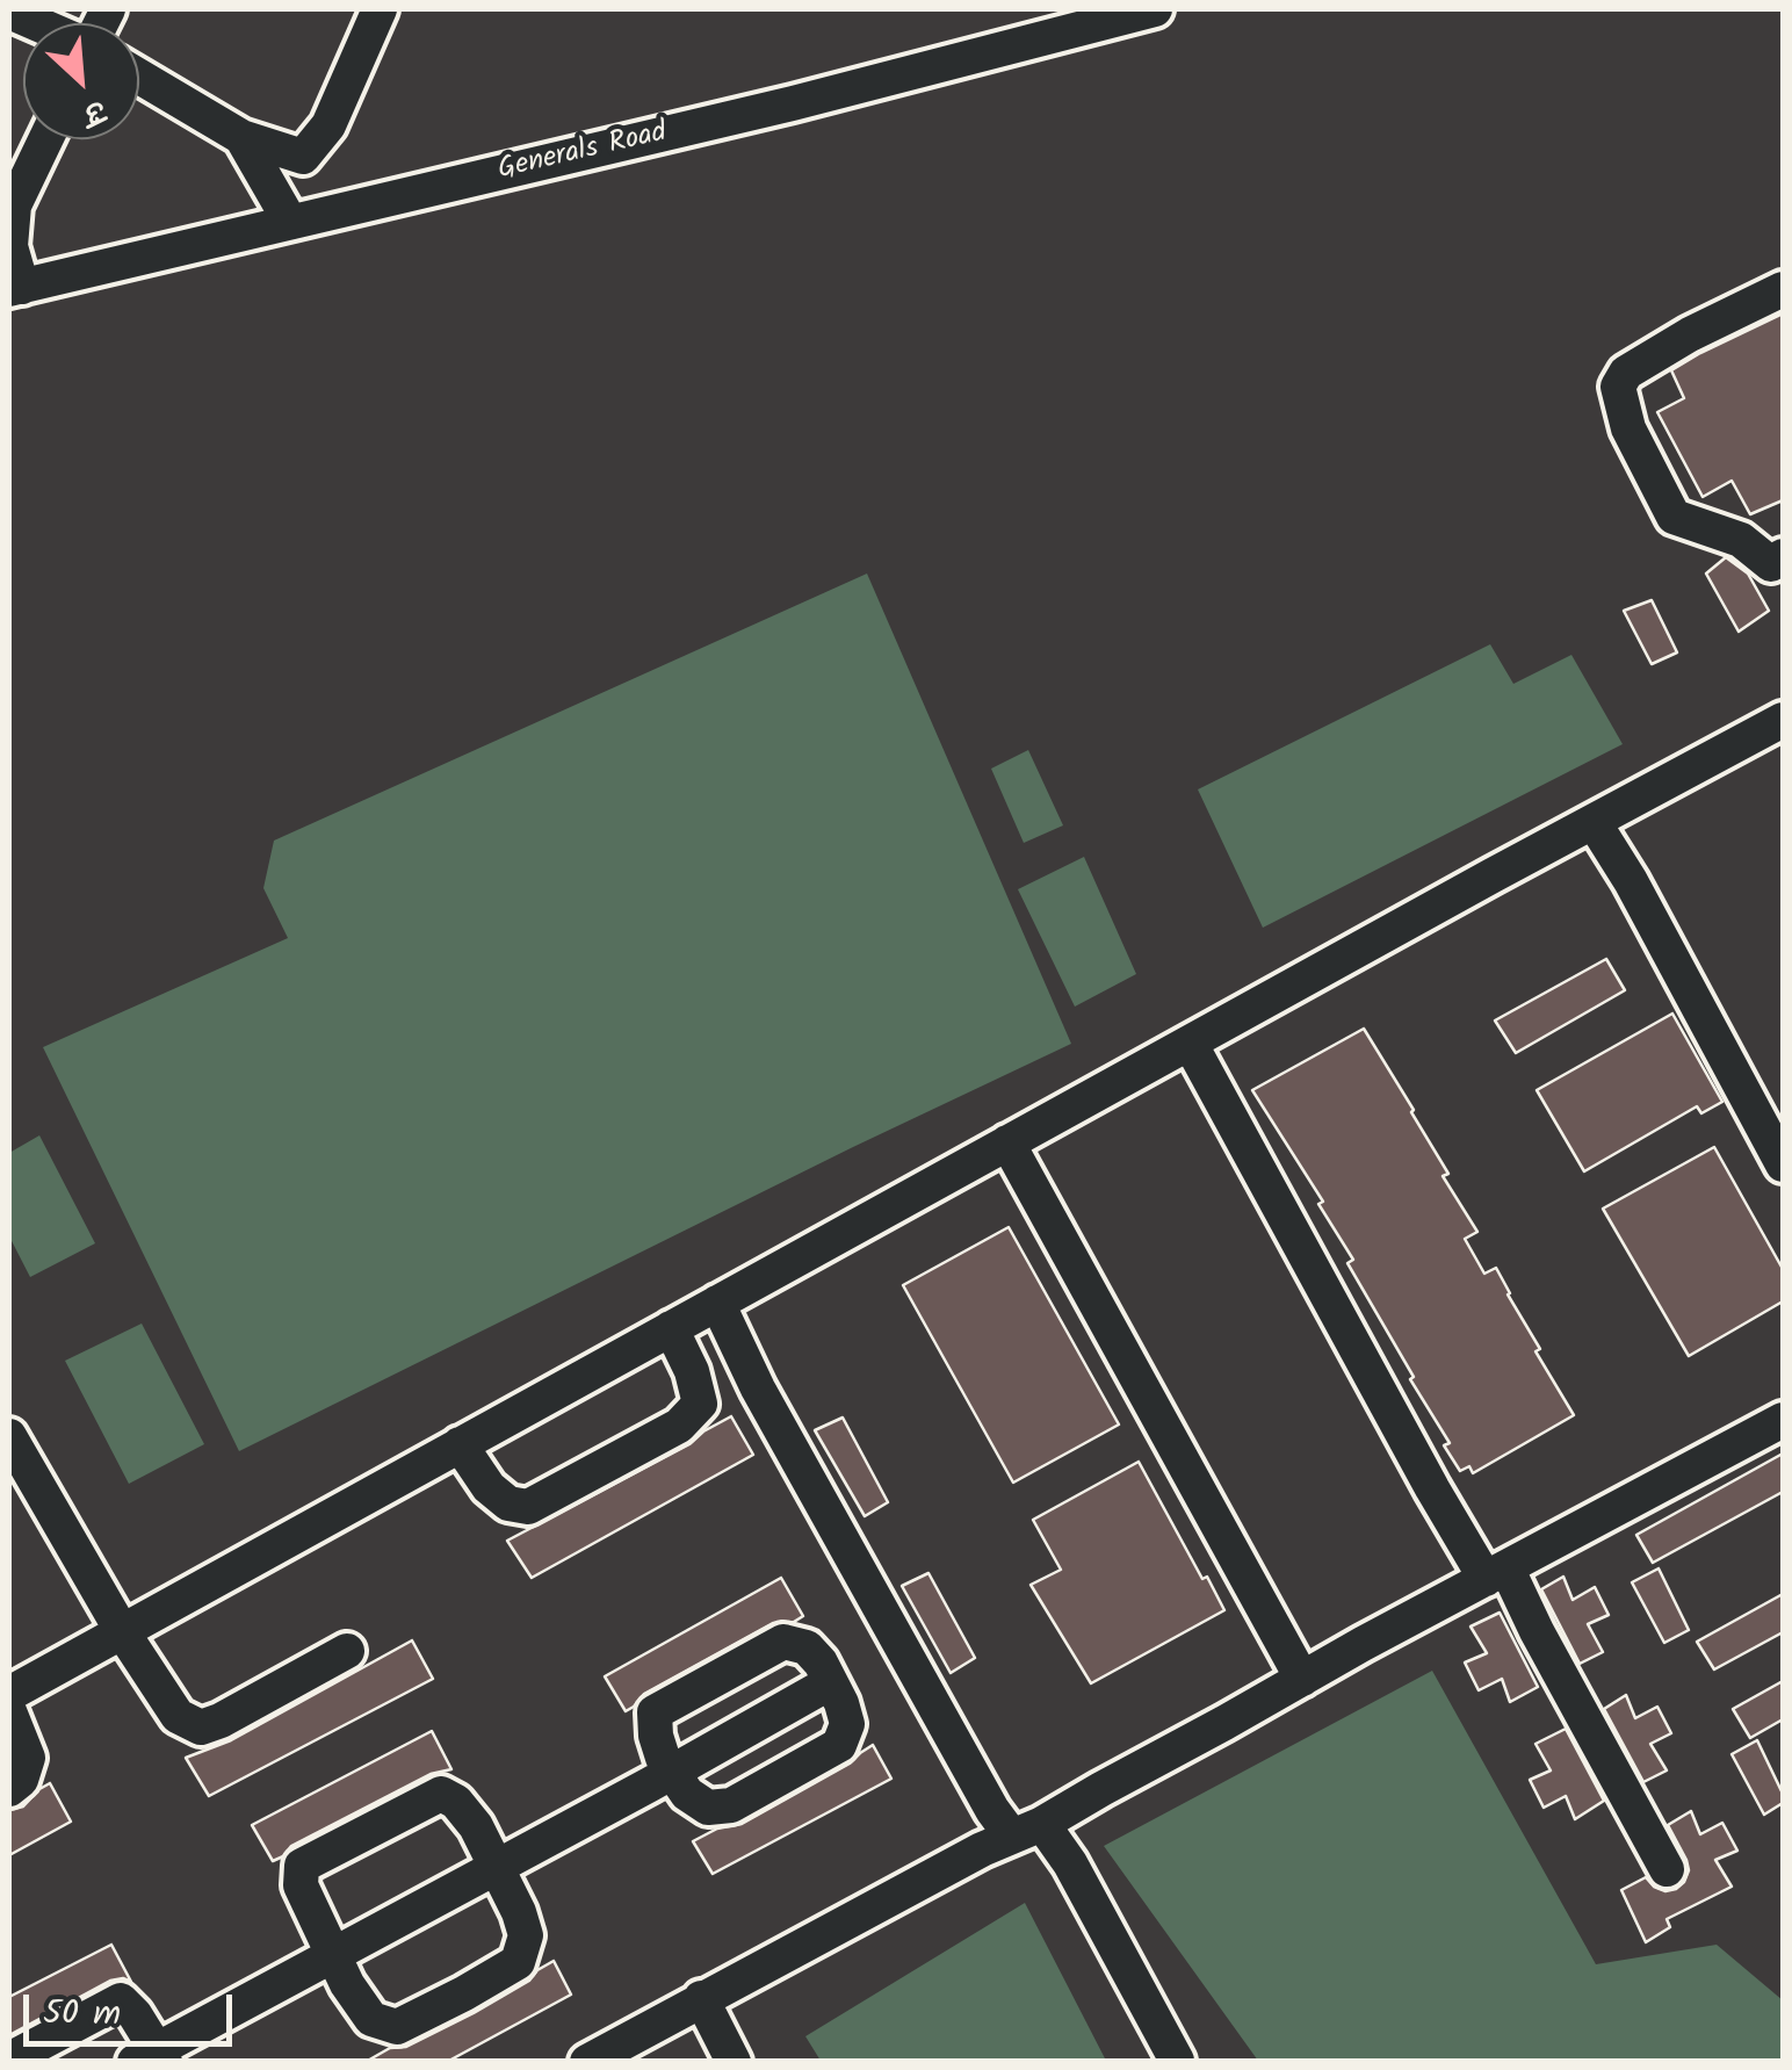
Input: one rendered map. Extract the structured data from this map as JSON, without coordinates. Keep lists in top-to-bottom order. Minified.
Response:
{"streets":{"street":["Generals Road"]},"scale_bar":"50 m","north":"bottom right"}
